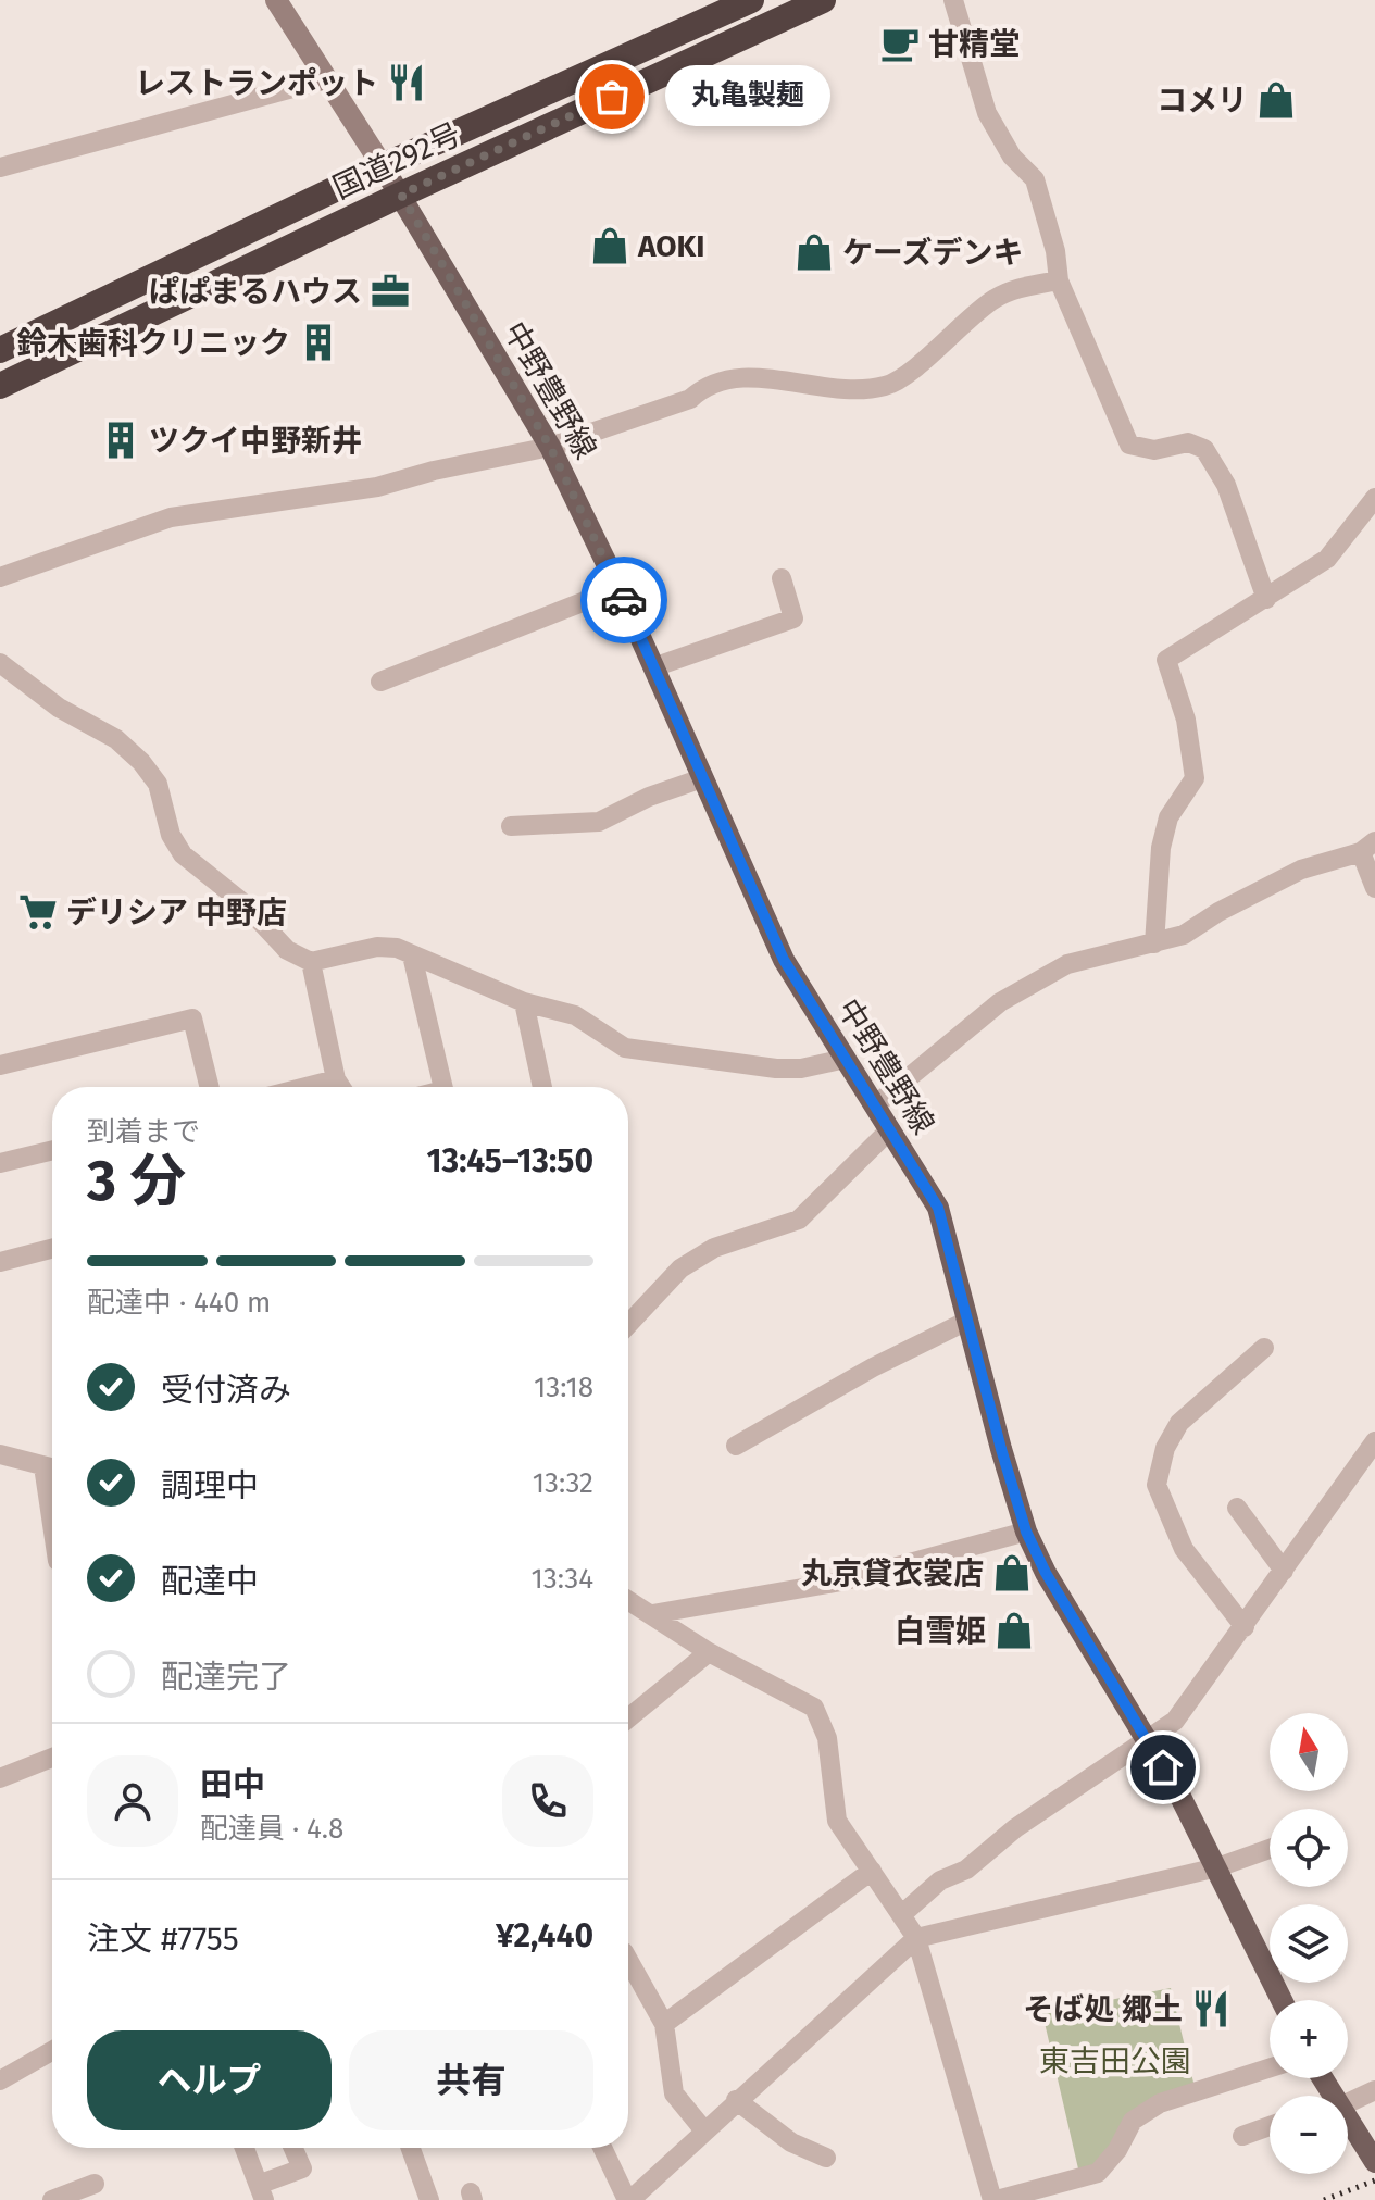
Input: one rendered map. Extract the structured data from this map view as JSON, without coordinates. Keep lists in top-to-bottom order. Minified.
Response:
{"streets":{"highway":["国道292号"],"main road":["中野豊野線"]},"crossings":[["国道292号","中野豊野線"]],"parks":["東吉田公園"],"places":{"cafe":["甘精堂"],"restaurant":["レストランポット","そば処 郷土"],"other":["丸亀製麺"],"shop":["コメリ","AOKI","ケーズデンキ","丸京貸衣裳店","白雪姫"],"office":["ぱぱまるハウス"],"building":["鈴木歯科クリニック","ツクイ中野新井"],"supermarket":["デリシア 中野店"]},"north":"top","page":{"bubble":"丸亀製麺","heading":["3 分","到着まで","13:45–13:50"],"panel":["田中","配達員 · 4.8","注文 #7755","¥2,440"],"bar":"配達中 · 440 m","list":[["受付済み","13:18"],["調理中","13:32"],["配達中","13:34"],"配達完了"],"map_buttons":["+","−"],"buttons":["ヘルプ","共有"]}}
